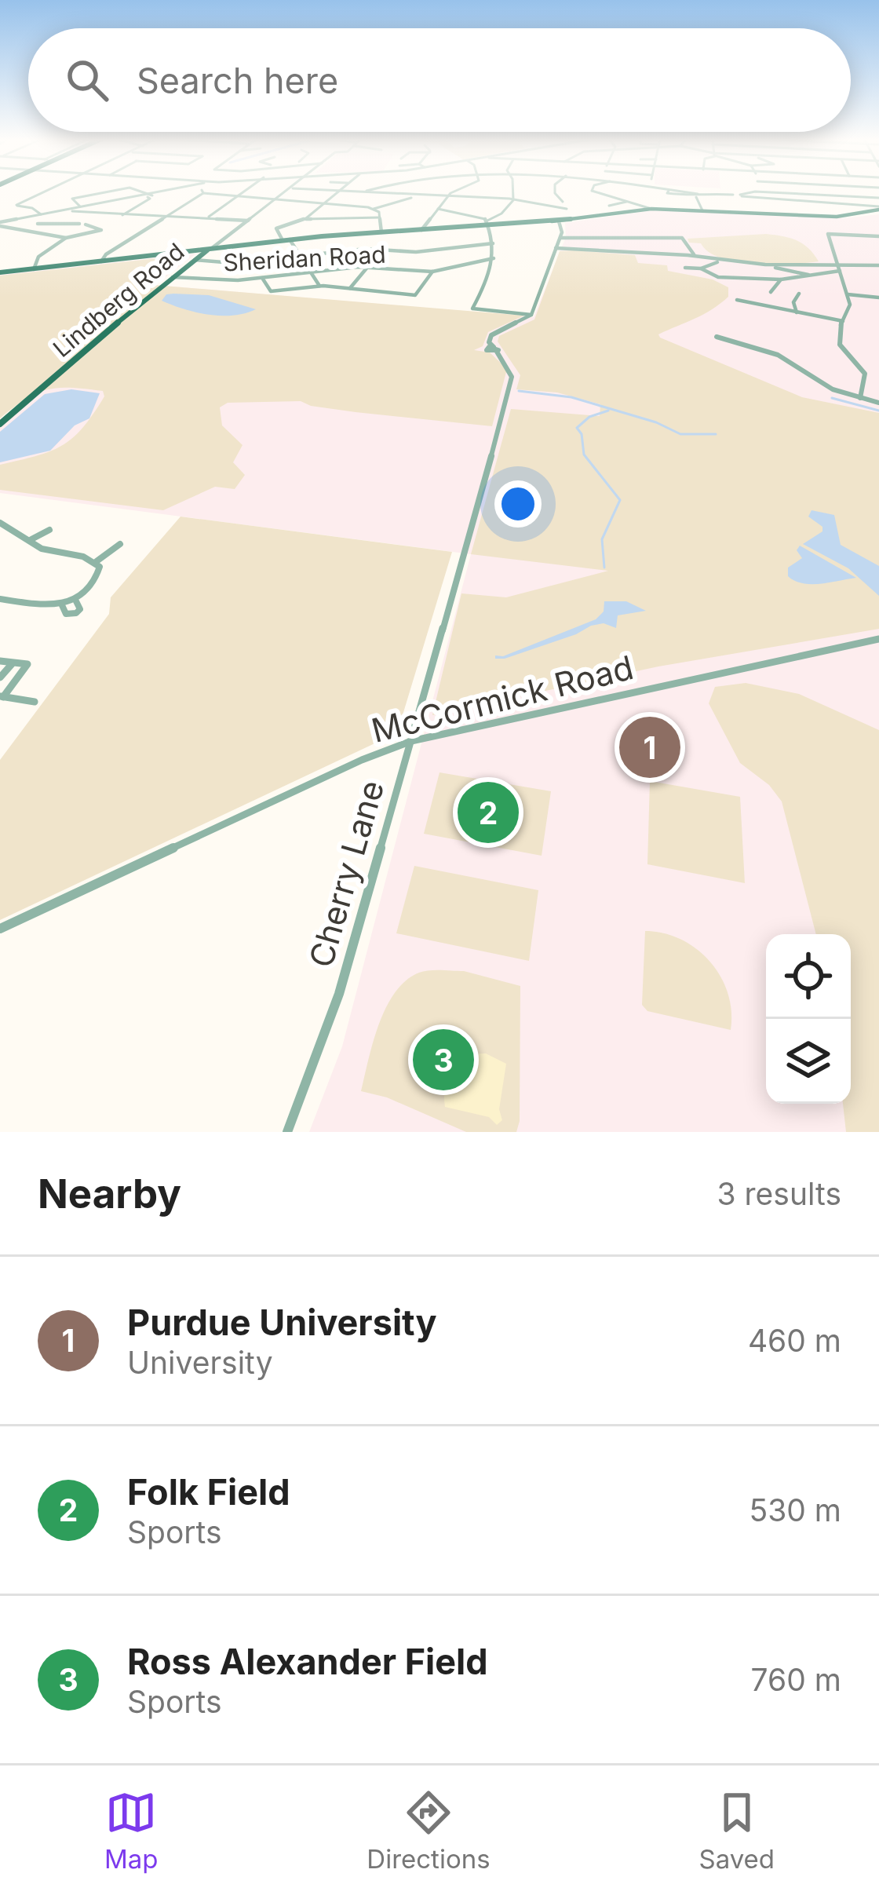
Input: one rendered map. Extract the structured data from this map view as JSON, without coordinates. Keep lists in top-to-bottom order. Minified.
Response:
{"streets":{"main road":["Lindberg Road"],"street":["Sheridan Road","McCormick Road","Cherry Lane"]},"crossings":[["Sheridan Road","Lindberg Road"],["McCormick Road","Cherry Lane"]],"page":{"search":"Search here","pins":["1","2","3"],"heading":["Nearby","3 results"],"list":[{"mark":"1","name":"Purdue University","note":"University","value":"460 m"},{"mark":"2","name":"Folk Field","note":"Sports","value":"530 m"},{"mark":"3","name":"Ross Alexander Field","note":"Sports","value":"760 m"}],"nav":["Map","Directions","Saved"]}}
